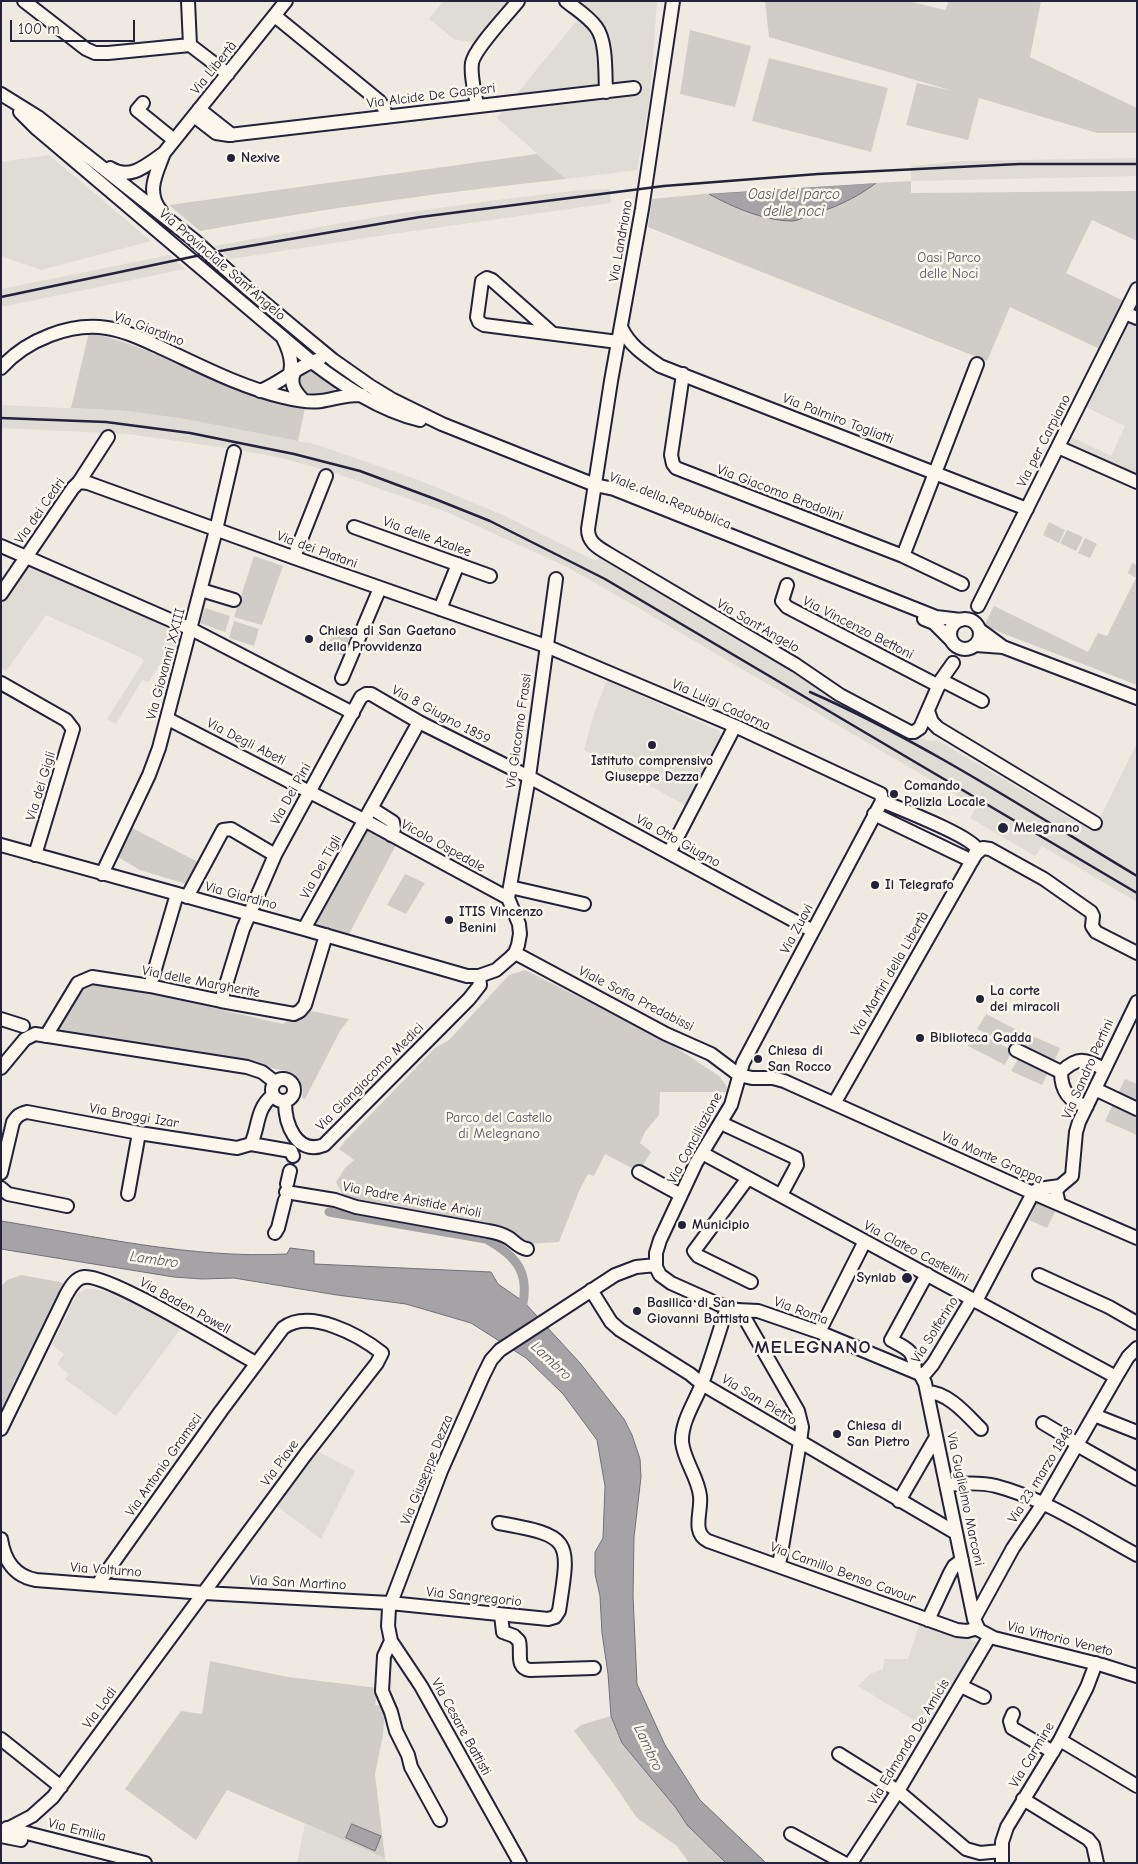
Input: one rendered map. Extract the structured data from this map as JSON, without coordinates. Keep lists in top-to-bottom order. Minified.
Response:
{"streets":{"street":["Via Libertà","Via Alcide De Gasperi","Via Landriano","Via Provinciale Sant'Angelo","Via Giardino","Via Palmiro Togliatti","Via per Carpiano","Via Giacomo Brodolini","Viale della Repubblica","Via dei Cedri","Via delle Azalee","Via dei Platani","Via Sant'Angelo","Via Vincenzo Bettoni","Via Giovanni XXIII","Via Luigi Cadorna","Via 8 Giugno 1859","Via Giacomo Frassi","Via Degli Abeti","Via dei Gigli","Via Dei Pini","Via Otto Giugno","Vicolo Ospedale","Via Dei Tigli","Via Zuavi","Via Martiri della Libertà","Via delle Margherite","Viale Sofia Predabissi","Via Sandro Pertini","Via Giangiacomo Medici","Via Broggi Izar","Via Conciliazione","Via Monte Grappa","Via Padre Aristide Arioli","Via Clateo Castellini","Via Baden Powell","Via Roma","Via Solferino","Via San Pietro","Via Piave","Via Antonio Gramsci","Via Giuseppe Dezza","Via 23 marzo 1848","Via Guglielmo Marconi","Via Volturno","Via Camillo Benso Cavour","Via San Martino","Via Sangregorio","Via Vittorio Veneto","Via Lodi","Via Cesare Battisti","Via Edmondo De Amicis","Via Carmine","Via Emilia"]},"crossings":[["Via Libertà","Via Alcide De Gasperi"],["Via Landriano","Via Provinciale Sant'Angelo"],["Via Landriano","Via Palmiro Togliatti"],["Via Landriano","Viale della Repubblica"],["Via Landriano","Via Sant'Angelo"],["Via Provinciale Sant'Angelo","Via Giardino"],["Via Provinciale Sant'Angelo","Viale della Repubblica"],["Via Giardino","Via Giovanni XXIII"],["Via Giardino","Via dei Gigli"],["Via Giardino","Via Dei Pini"],["Via Giardino","Via Dei Tigli"],["Via Giardino","Via delle Margherite"],["Via Giardino","Via Giangiacomo Medici"],["Via Palmiro Togliatti","Via per Carpiano"],["Via Palmiro Togliatti","Via Giacomo Brodolini"],["Via per Carpiano","Viale della Repubblica"],["Via dei Cedri","Via dei Platani"],["Via dei Platani","Via Giovanni XXIII"],["Via dei Platani","Via Luigi Cadorna"],["Via dei Platani","Via Giacomo Frassi"],["Via Giovanni XXIII","Via Degli Abeti"],["Via Luigi Cadorna","Via Giacomo Frassi"],["Via Luigi Cadorna","Via Zuavi"],["Via Luigi Cadorna","Via Martiri della Libertà"],["Via 8 Giugno 1859","Via Giacomo Frassi"],["Via 8 Giugno 1859","Via Dei Pini"],["Via 8 Giugno 1859","Via Otto Giugno"],["Via Giacomo Frassi","Via Otto Giugno"],["Via Giacomo Frassi","Vicolo Ospedale"],["Via Degli Abeti","Via Dei Pini"],["Via Degli Abeti","Vicolo Ospedale"],["Via Degli Abeti","Via Dei Tigli"],["Via Dei Pini","Via delle Margherite"],["Via Otto Giugno","Via Zuavi"],["Vicolo Ospedale","Via Dei Tigli"],["Via Zuavi","Viale Sofia Predabissi"],["Via Zuavi","Via Conciliazione"],["Via Zuavi","Via Monte Grappa"],["Via Martiri della Libertà","Via Monte Grappa"],["Viale Sofia Predabissi","Via Conciliazione"],["Viale Sofia Predabissi","Via Monte Grappa"],["Via Sandro Pertini","Via Monte Grappa"],["Via Conciliazione","Via Monte Grappa"],["Via Conciliazione","Via Clateo Castellini"],["Via Conciliazione","Via Roma"],["Via Monte Grappa","Via Solferino"],["Via Clateo Castellini","Via Solferino"],["Via Clateo Castellini","Via 23 marzo 1848"],["Via Baden Powell","Via Antonio Gramsci"],["Via Roma","Via Solferino"],["Via Roma","Via Guglielmo Marconi"],["Via Solferino","Via Guglielmo Marconi"],["Via San Pietro","Via Giuseppe Dezza"],["Via San Pietro","Via Guglielmo Marconi"],["Via San Pietro","Via Camillo Benso Cavour"],["Via Piave","Via Antonio Gramsci"],["Via Piave","Via Volturno"],["Via Piave","Via San Martino"],["Via Piave","Via Lodi"],["Via Antonio Gramsci","Via Volturno"],["Via Giuseppe Dezza","Via San Martino"],["Via Giuseppe Dezza","Via Sangregorio"],["Via Giuseppe Dezza","Via Cesare Battisti"],["Via 23 marzo 1848","Via Guglielmo Marconi"],["Via 23 marzo 1848","Via Camillo Benso Cavour"],["Via 23 marzo 1848","Via Vittorio Veneto"],["Via Guglielmo Marconi","Via Camillo Benso Cavour"],["Via Guglielmo Marconi","Via Vittorio Veneto"],["Via Volturno","Via San Martino"],["Via Volturno","Via Lodi"],["Via Camillo Benso Cavour","Via Vittorio Veneto"],["Via San Martino","Via Sangregorio"],["Via San Martino","Via Lodi"],["Via San Martino","Via Cesare Battisti"],["Via Sangregorio","Via Cesare Battisti"],["Via Vittorio Veneto","Via Edmondo De Amicis"],["Via Vittorio Veneto","Via Carmine"],["Via Lodi","Via Emilia"]],"districts":["MELEGNANO"],"water":["Oasi del parco delle noci","Lambro"],"parks":["Oasi Parco delle Noci","Parco del Castello di Melegnano"],"places":["Nexive","Chiesa di San Gaetano della Provvidenza","Istituto comprensivo Giuseppe Dezza","Comando Polizia Locale","Melegnano","Il Telegrafo","ITIS Vincenzo Benini","La corte dei miracoli","Biblioteca Gadda","Chiesa di San Rocco","Municipio","Synlab","Basilica di San Giovanni Battista","Chiesa di San Pietro"],"scale_bar":"100 m"}
